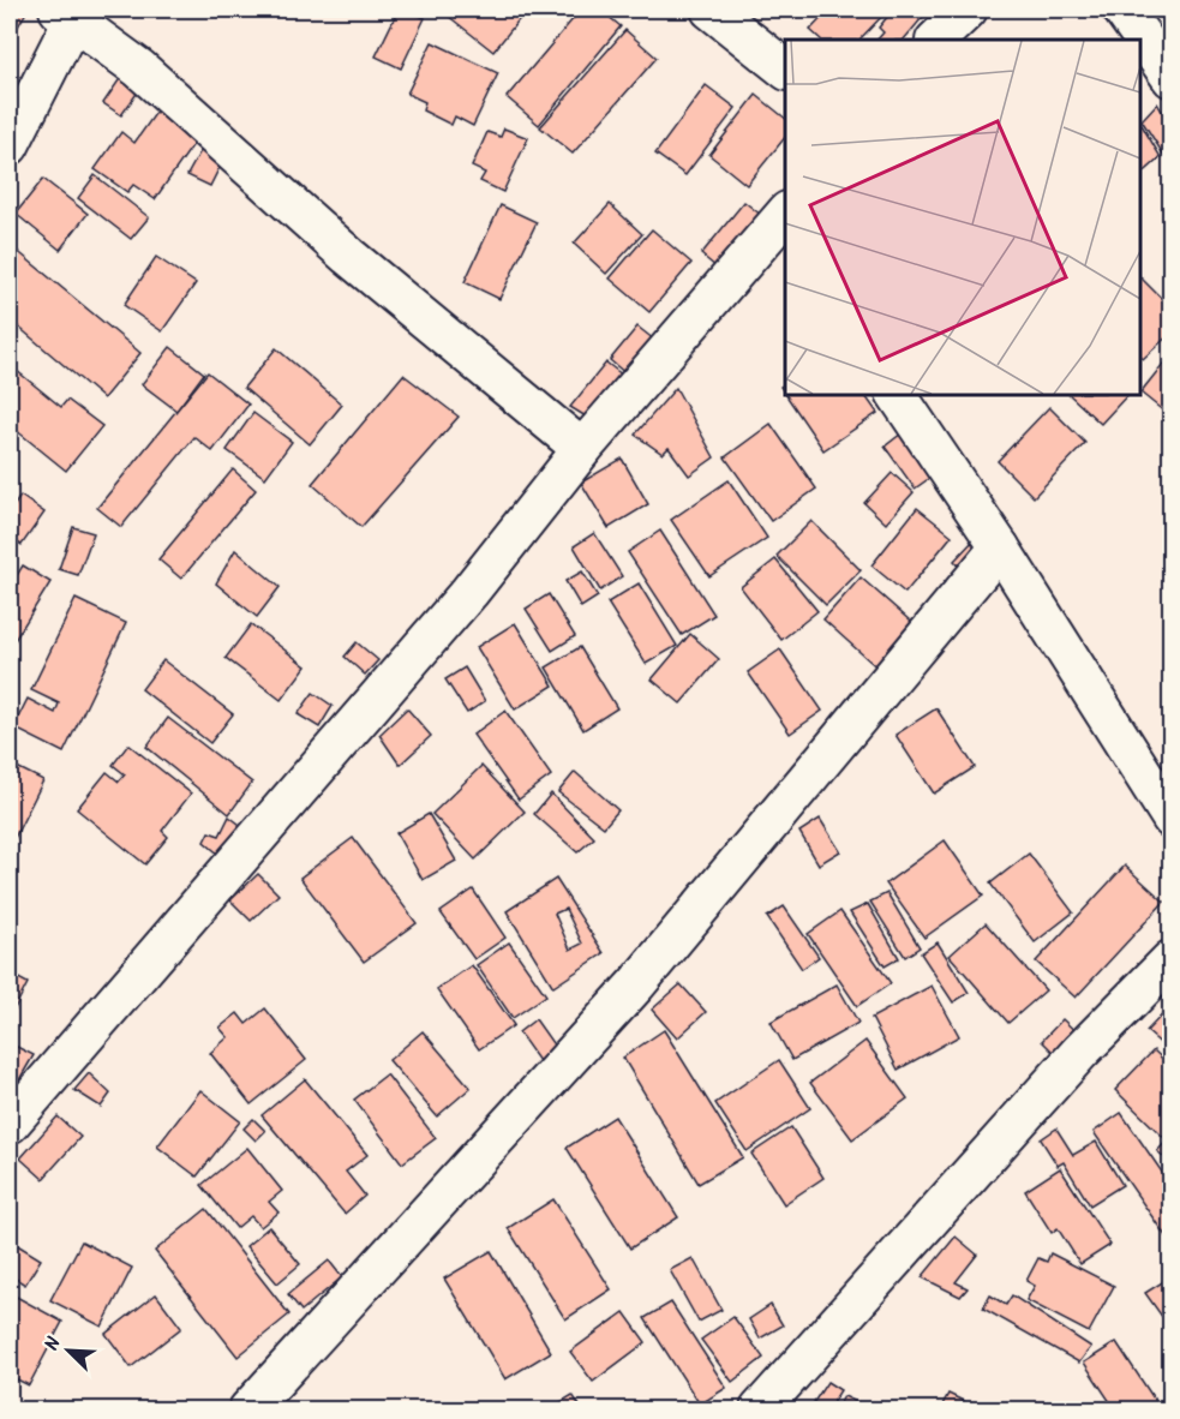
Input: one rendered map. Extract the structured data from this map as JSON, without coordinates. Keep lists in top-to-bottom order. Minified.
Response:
{"north":"top left"}
